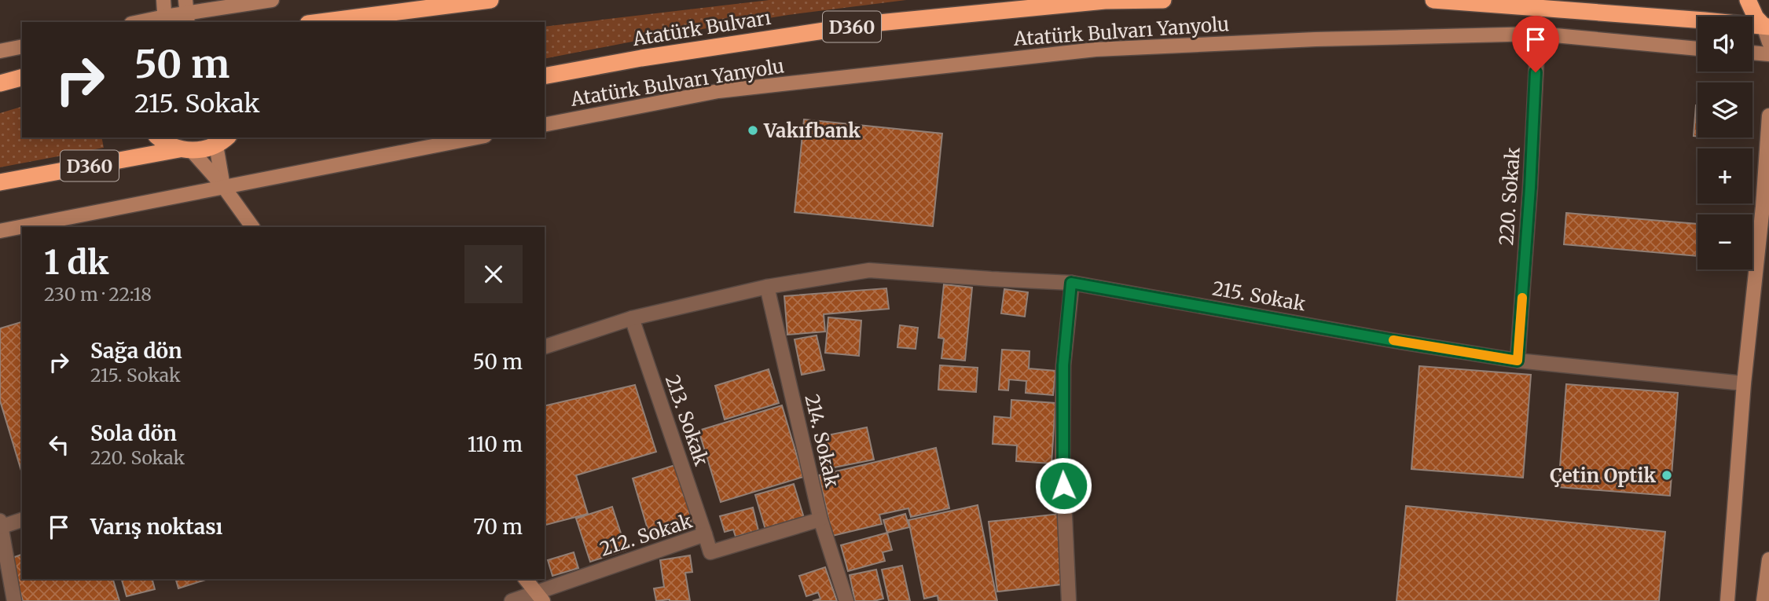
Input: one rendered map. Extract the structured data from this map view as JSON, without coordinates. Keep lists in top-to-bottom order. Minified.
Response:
{"streets":{"highway":["D360","Atatürk Bulvarı"],"street":["Atatürk Bulvarı Yanyolu","220. Sokak","215. Sokak","213. Sokak","214. Sokak","212. Sokak"]},"crossings":[["Atatürk Bulvarı Yanyolu","220. Sokak"],["220. Sokak","215. Sokak"],["215. Sokak","213. Sokak"],["215. Sokak","214. Sokak"],["213. Sokak","212. Sokak"],["214. Sokak","212. Sokak"]],"places":["Vakıfbank","Çetin Optik"],"page":{"map_buttons":["+","−"],"turn":["50 m","215. Sokak"],"heading":["1 dk","230 m · 22:18"],"list":[{"name":"Sağa dön","note":"215. Sokak","value":"50 m"},{"name":"Sola dön","note":"220. Sokak","value":"110 m"},{"name":"Varış noktası","value":"70 m"}]}}
